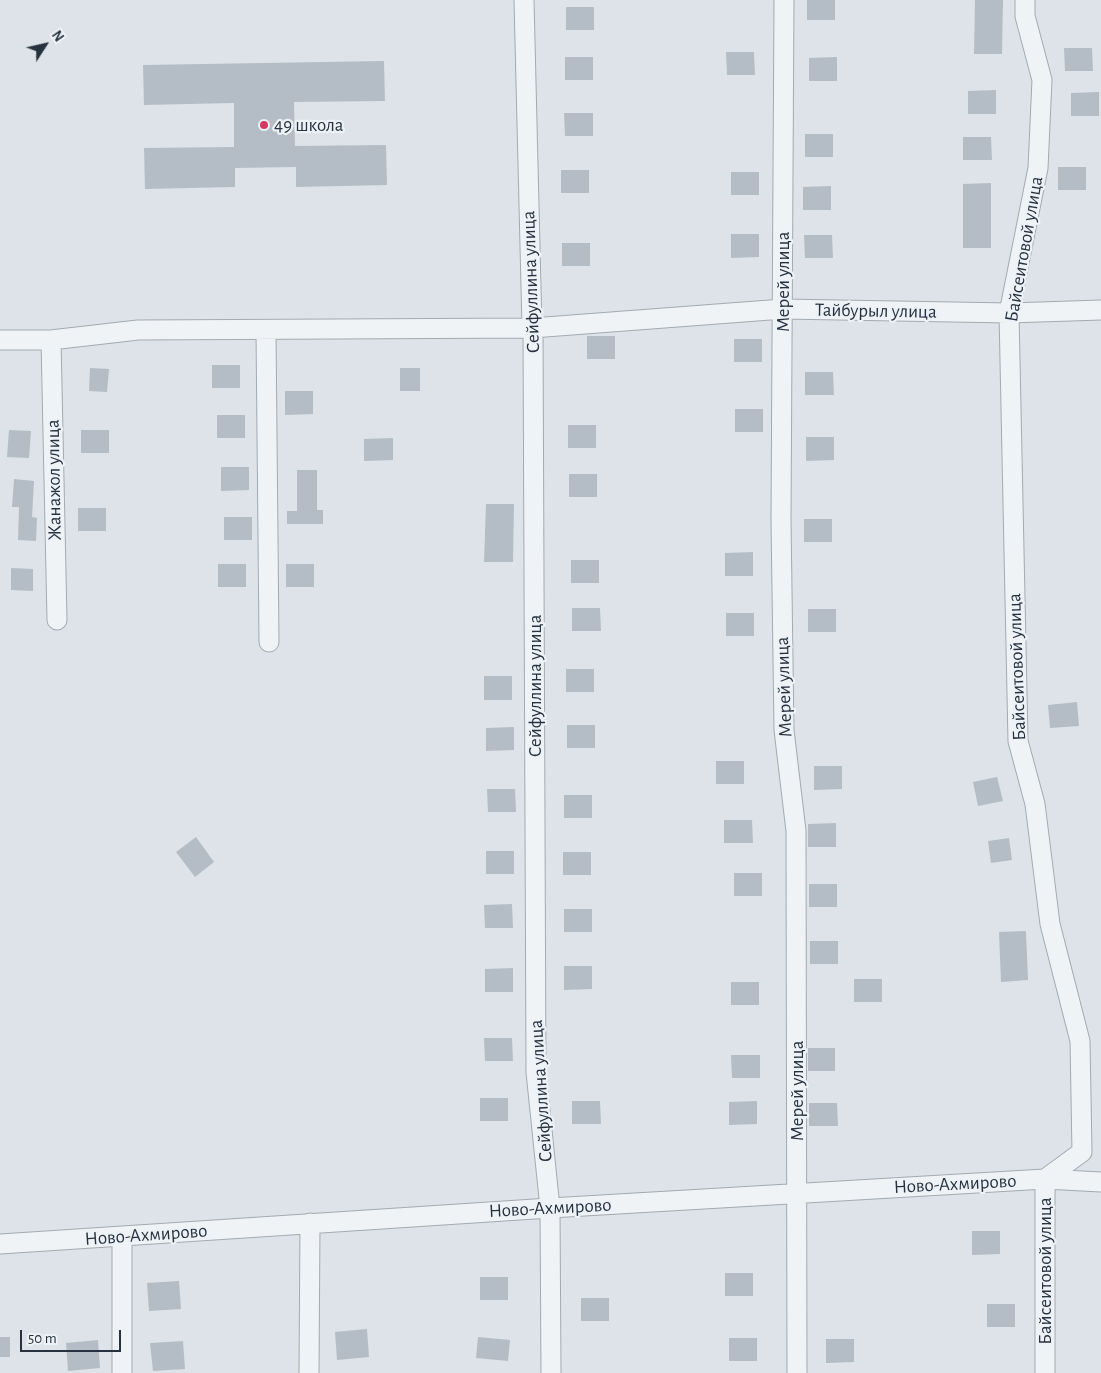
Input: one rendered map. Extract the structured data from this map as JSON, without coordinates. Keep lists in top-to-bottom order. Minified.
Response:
{"streets":{"street":["Байсеитовой улица","Сейфуллина улица","Мерей улица","Тайбурыл улица","Жанажол улица","Ново-Ахмирово"]},"crossings":[["Байсеитовой улица","Тайбурыл улица"],["Байсеитовой улица","Ново-Ахмирово"],["Сейфуллина улица","Тайбурыл улица"],["Сейфуллина улица","Ново-Ахмирово"],["Мерей улица","Тайбурыл улица"],["Мерей улица","Ново-Ахмирово"],["Тайбурыл улица","Жанажол улица"]],"places":["49 школа"],"scale_bar":"50 m","north":"top right"}
